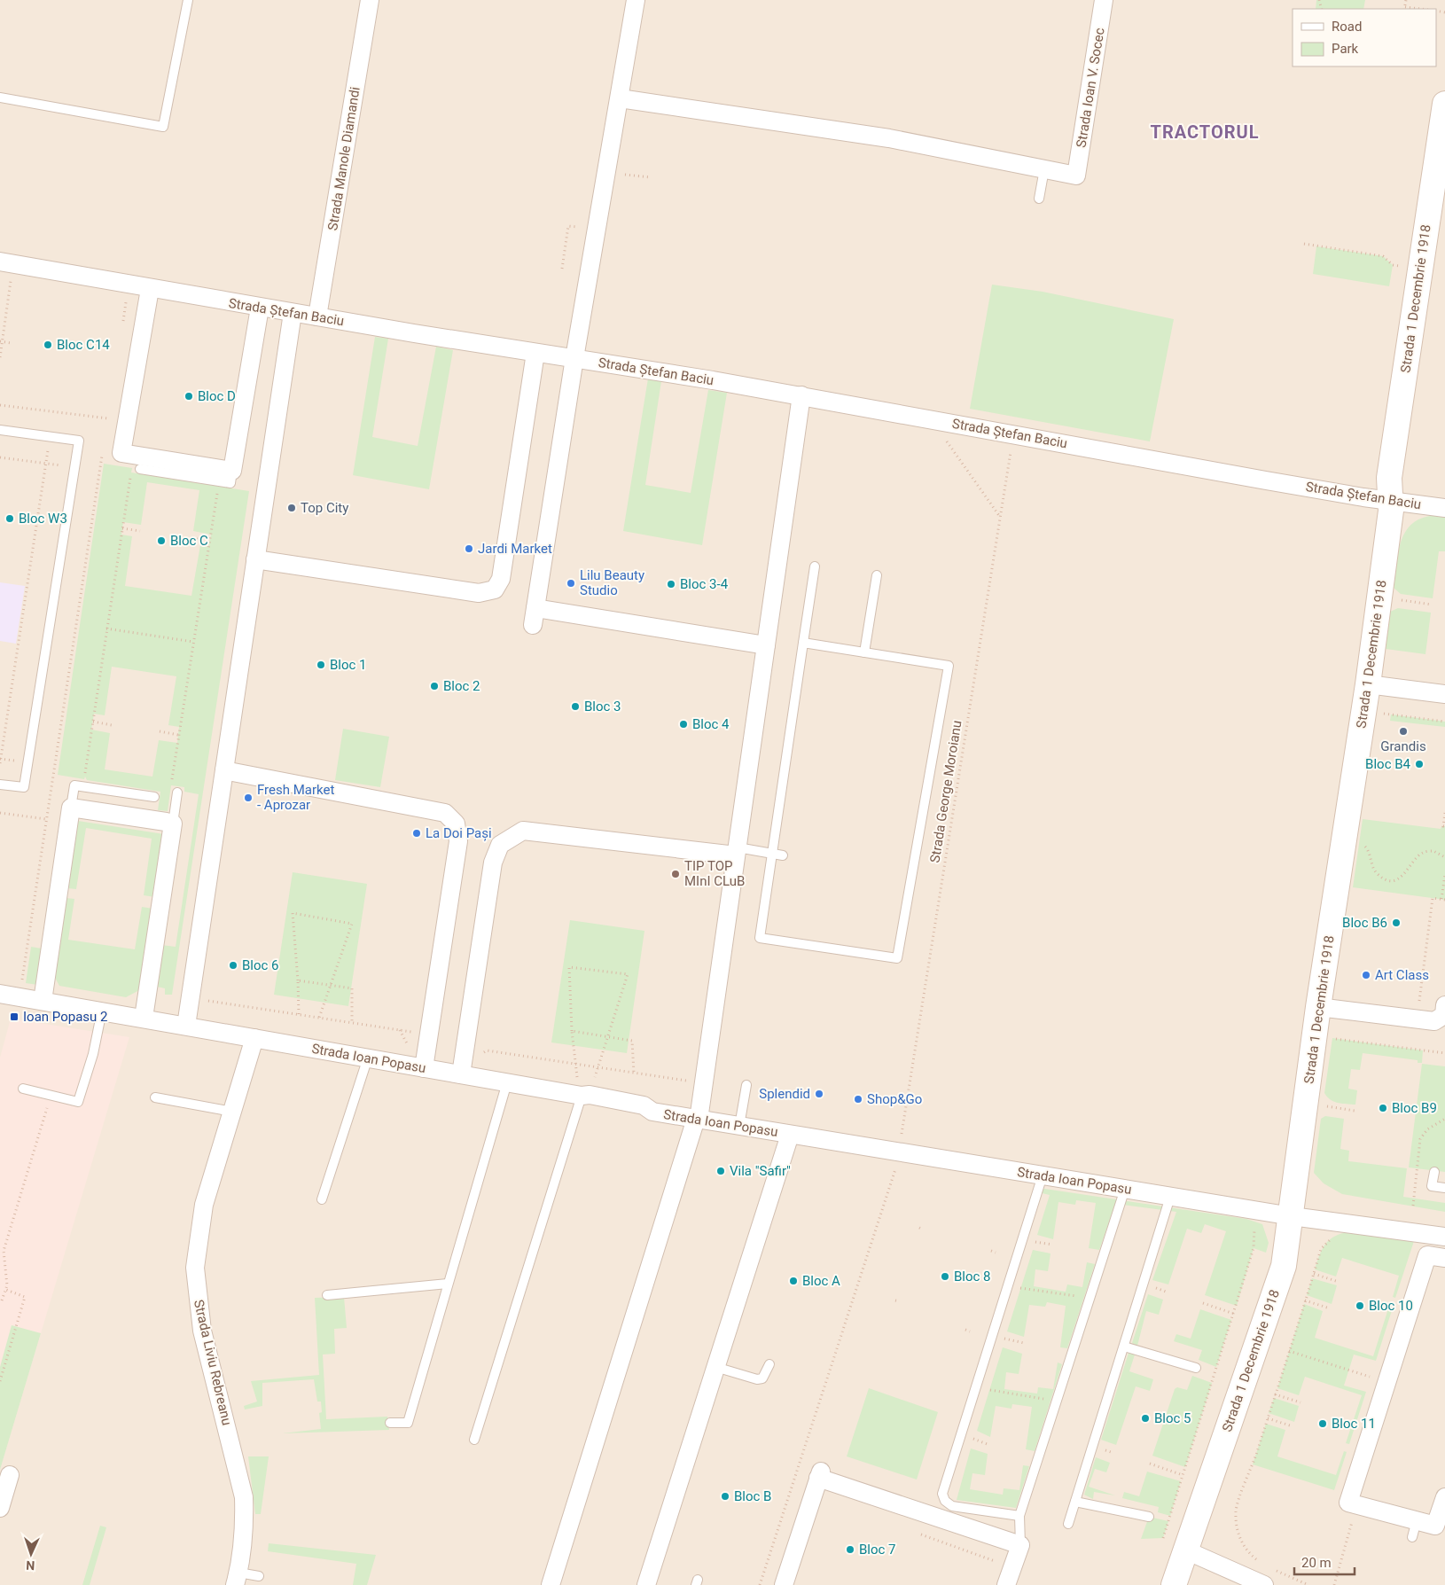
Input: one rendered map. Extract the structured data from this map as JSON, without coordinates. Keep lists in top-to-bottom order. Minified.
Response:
{"streets":{"street":["Strada Ioan V. Socec","Strada Manole Diamandi","Strada 1 Decembrie 1918","Strada Ștefan Baciu","Strada Ioan Popasu","Strada Liviu Rebreanu"],"path":["Strada George Moroianu"]},"crossings":[["Strada Manole Diamandi","Strada Ștefan Baciu"],["Strada 1 Decembrie 1918","Strada Ștefan Baciu"],["Strada 1 Decembrie 1918","Strada Ioan Popasu"],["Strada Ștefan Baciu","Strada George Moroianu"],["Strada George Moroianu","Strada Ioan Popasu"],["Strada Ioan Popasu","Strada Liviu Rebreanu"]],"districts":["TRACTORUL"],"places":{"other":["Bloc C14","Bloc D","Top City","Bloc W3","Bloc C","Jardi Market","Lilu Beauty Studio","Bloc 3-4","Bloc 1","Bloc 2","Bloc 3","Bloc 4","Grandis","Bloc B4","Fresh Market - Aprozar","La Doi Pași","TIP TOP MInI CLuB","Bloc B6","Bloc 6","Art Class","Splendid","Shop&Go","Bloc B9","Vila \"Safir\"","Bloc 8","Bloc A","Bloc 10","Bloc 5","Bloc 11","Bloc B","Bloc 7"],"transit":["Ioan Popasu 2"]},"legend":["Road","Park"],"scale_bar":"20 m","north":"bottom"}
